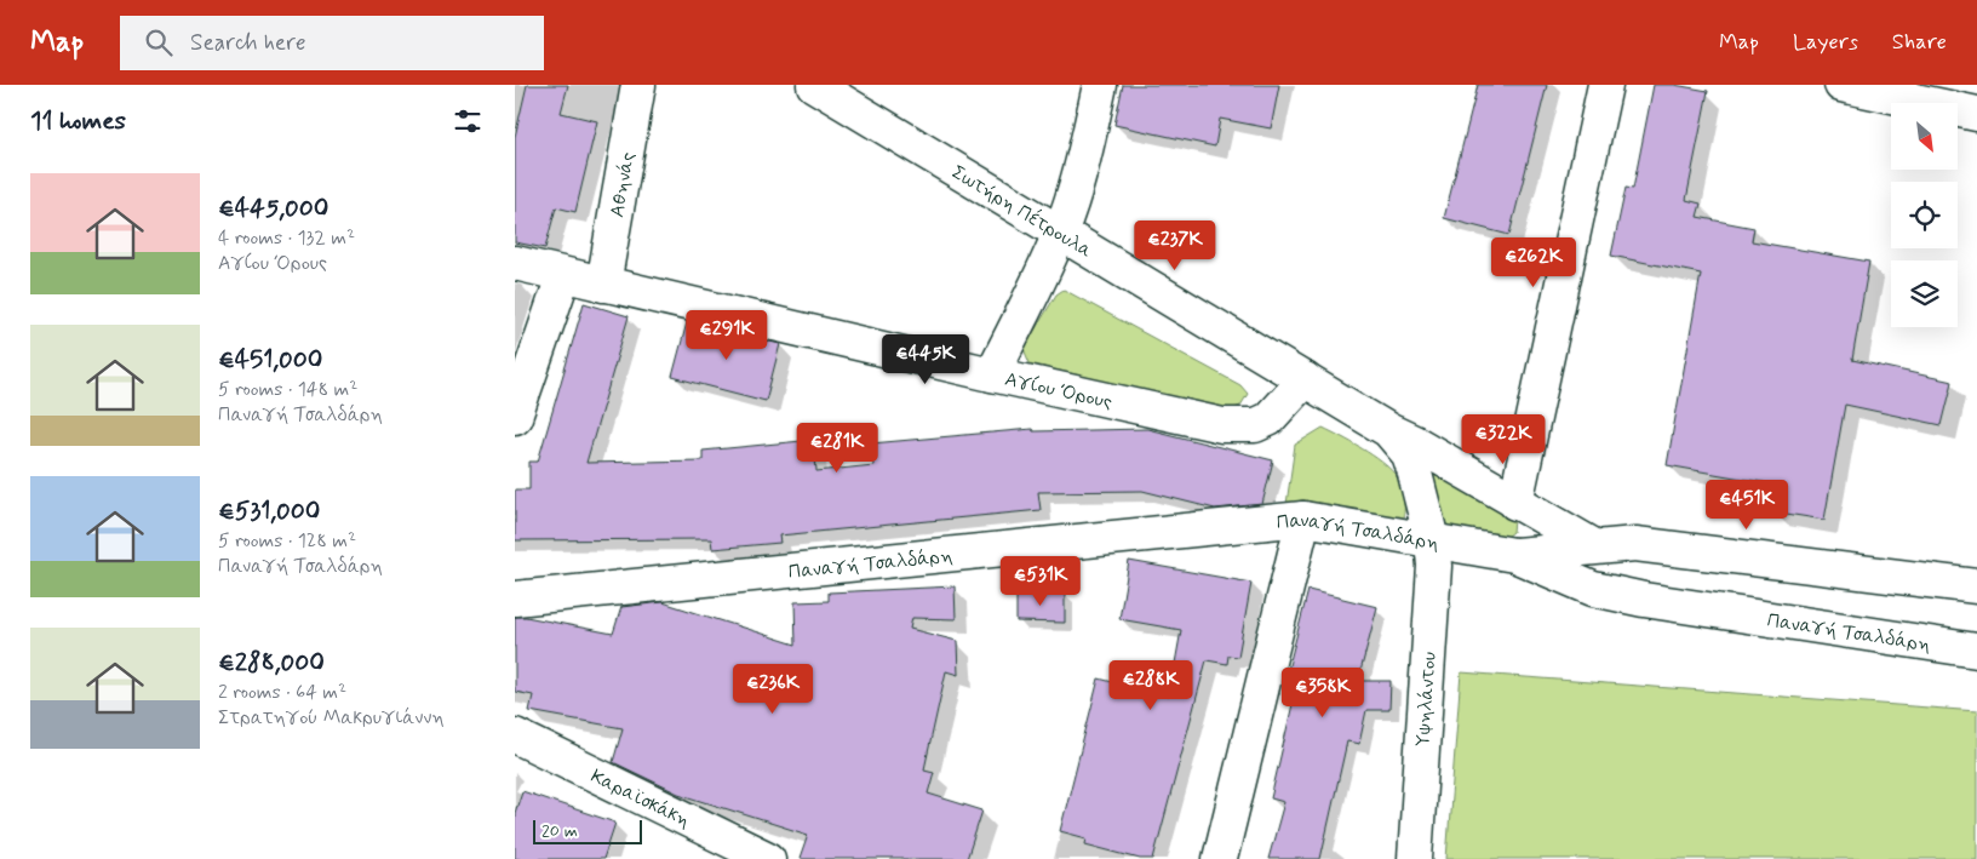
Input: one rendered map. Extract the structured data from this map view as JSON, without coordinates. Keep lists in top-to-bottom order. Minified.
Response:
{"streets":{"street":["Αθηνάς","Σωτήρη Πέτρουλα","Αγίου Όρους","Παναγή Τσαλδάρη","Υψηλάντου","Καραϊσκάκη"]},"crossings":[["Αθηνάς","Αγίου Όρους"],["Σωτήρη Πέτρουλα","Αγίου Όρους"],["Σωτήρη Πέτρουλα","Παναγή Τσαλδάρη"],["Σωτήρη Πέτρουλα","Υψηλάντου"],["Παναγή Τσαλδάρη","Υψηλάντου"]],"scale_bar":"20 m","north":"bottom right","page":{"header":"Map","search":"Search here","nav":["Map","Layers","Share"],"heading":"11 homes","list":[{"name":"€445,000","note":"4 rooms · 132 m² · Αγίου Όρους"},{"name":"€451,000","note":"5 rooms · 148 m² · Παναγή Τσαλδάρη"},{"name":"€531,000","note":"5 rooms · 128 m² · Παναγή Τσαλδάρη"},{"name":"€288,000","note":"2 rooms · 64 m² · Στρατηγού Μακρυγιάννη"}],"price":["€237K","€262K","€291K","€445K","€322K","€281K","€451K","€531K","€288K","€236K","€358K"],"scale":"20 m"}}
